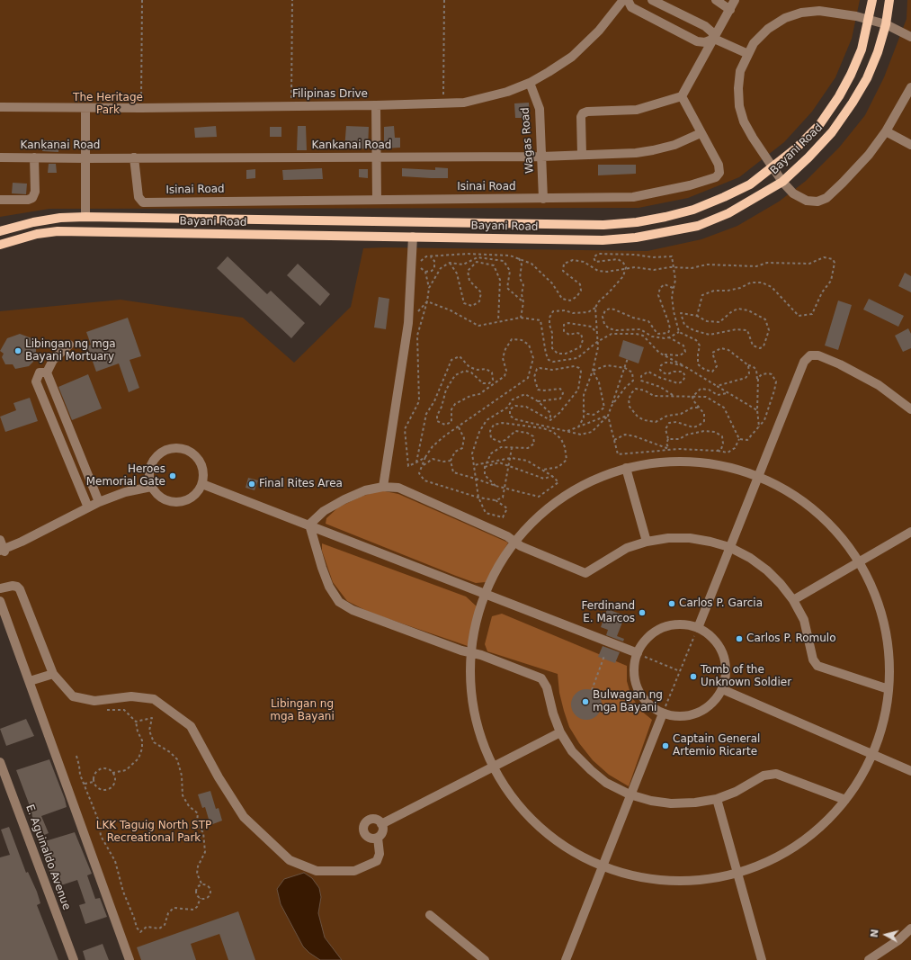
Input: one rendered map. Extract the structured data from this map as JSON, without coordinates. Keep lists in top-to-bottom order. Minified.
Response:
{"streets":{"main road":["Bayani Road"],"street":["Filipinas Drive","Wagas Road","Kankanai Road","Isinai Road","E. Aguinaldo Avenue"]},"crossings":[["Filipinas Drive","Wagas Road"],["Wagas Road","Kankanai Road"],["Wagas Road","Isinai Road"],["Kankanai Road","Isinai Road"]],"parks":["The Heritage Park","Libingan ng mga Bayani","LKK Taguig North STP Recreational Park"],"places":["Libingan ng mga Bayani Mortuary","Heroes Memorial Gate","Final Rites Area","Carlos P. Garcia","Ferdinand E. Marcos","Carlos P. Romulo","Tomb of the Unknown Soldier","Bulwagan ng mga Bayani","Captain General Artemio Ricarte"],"north":"left"}
